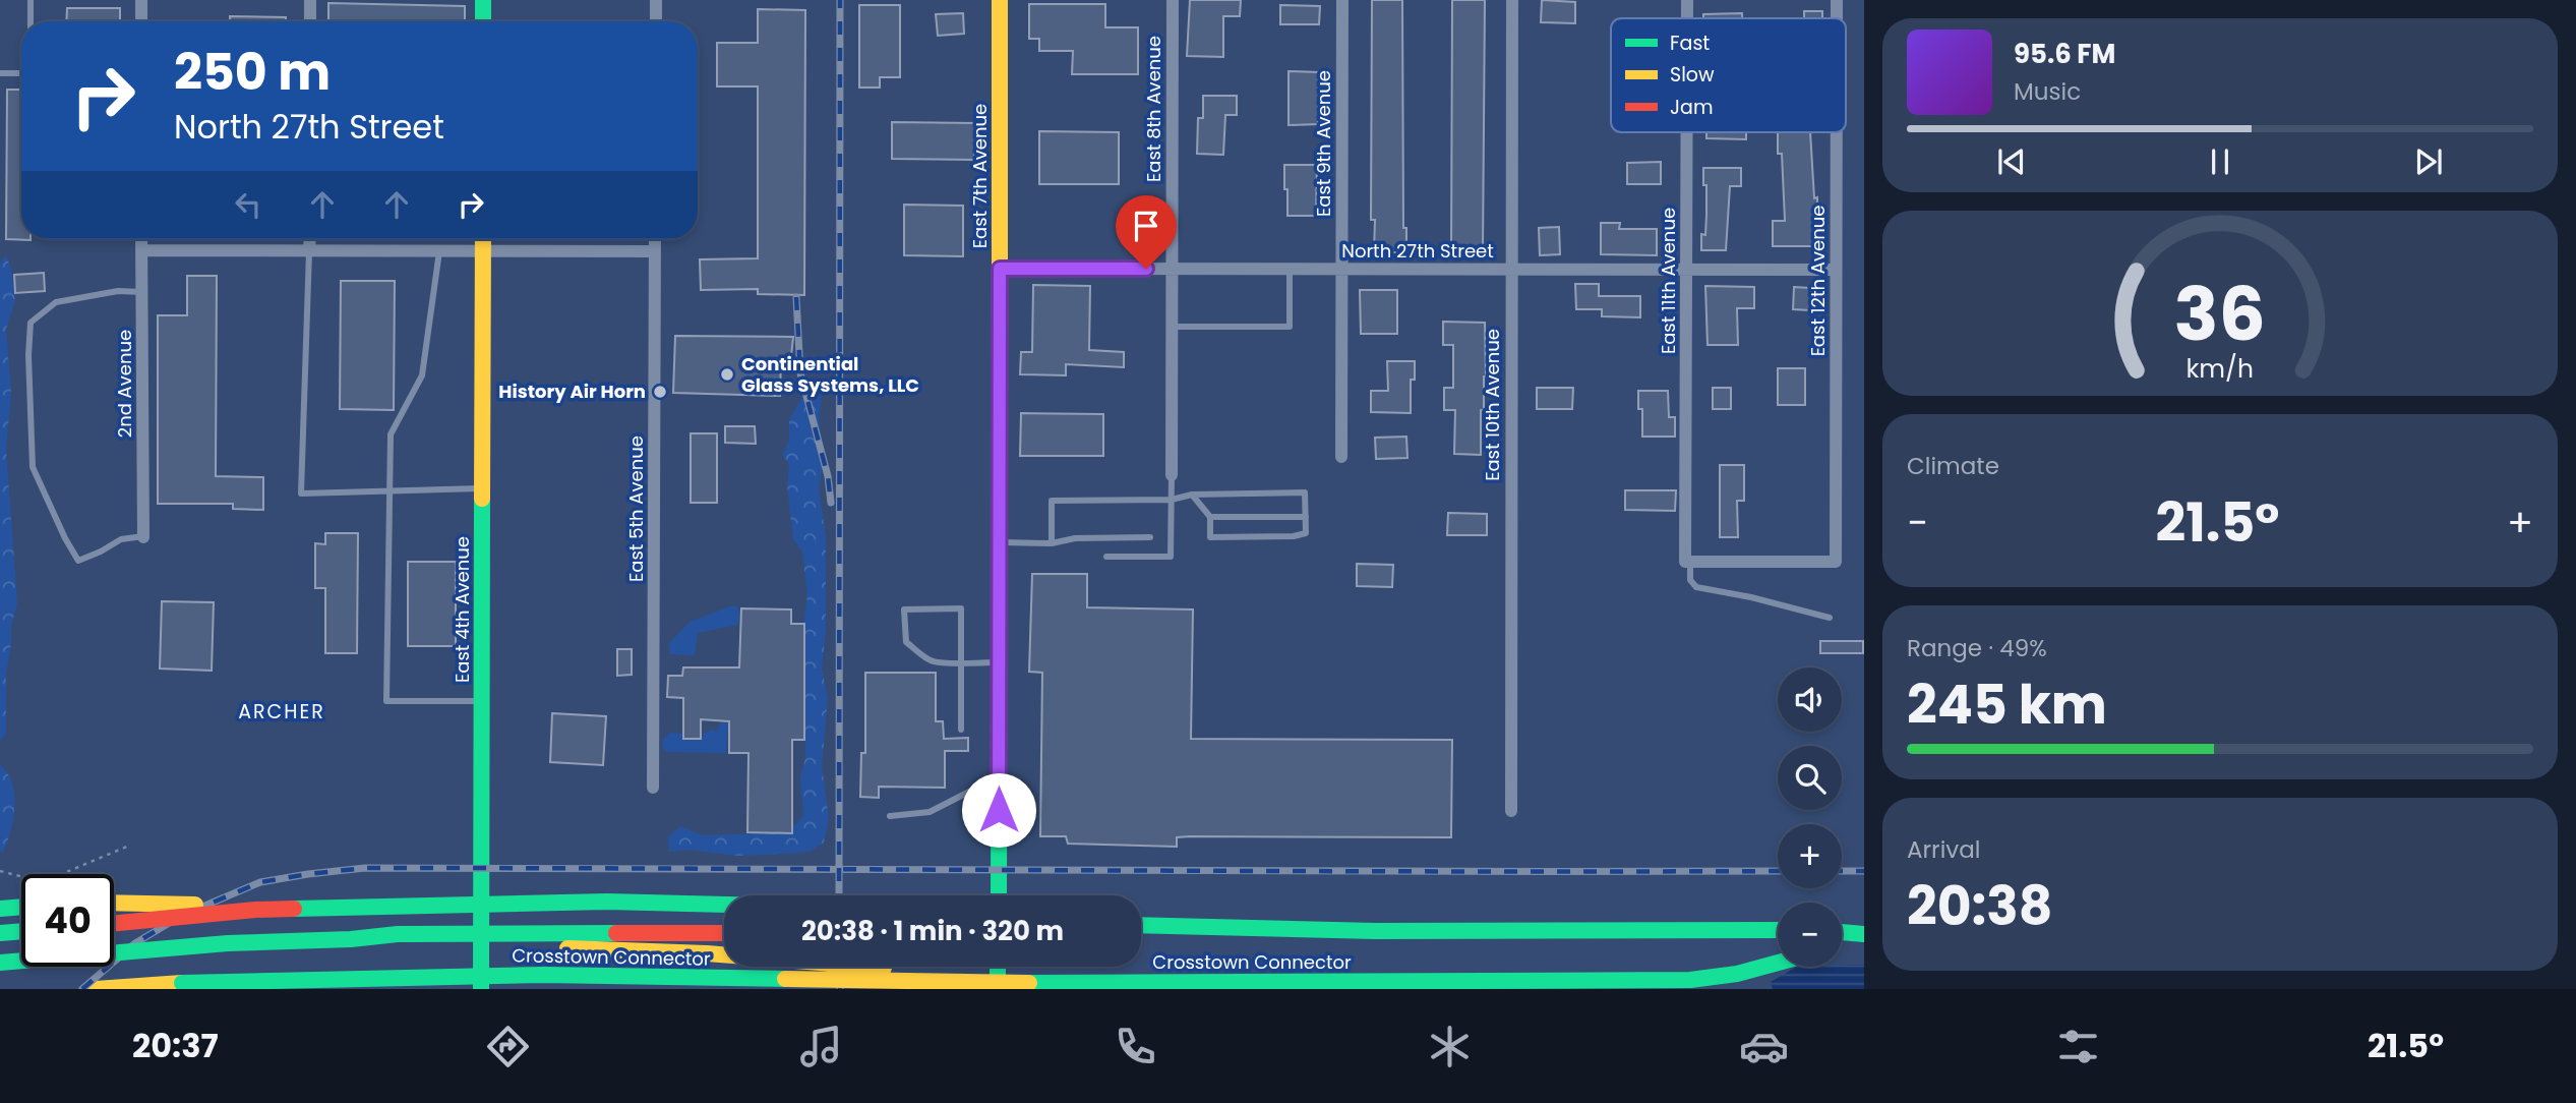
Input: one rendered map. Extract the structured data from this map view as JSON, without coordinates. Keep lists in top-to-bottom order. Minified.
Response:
{"streets":{"main road":["East 7th Avenue","East 4th Avenue","Crosstown Connector"],"street":["East 8th Avenue","East 9th Avenue","North 27th Street","East 11th Avenue","East 12th Avenue","2nd Avenue","East 10th Avenue","East 5th Avenue"]},"crossings":[["East 8th Avenue","North 27th Street"],["East 9th Avenue","North 27th Street"],["East 7th Avenue","North 27th Street"],["North 27th Street","East 11th Avenue"],["North 27th Street","East 12th Avenue"],["North 27th Street","East 10th Avenue"],["East 11th Avenue","East 12th Avenue"]],"districts":["ARCHER"],"places":["Continential Glass Systems, LLC","History Air Horn"],"legend":["Fast","Slow","Jam"],"page":{"turn":["250 m","North 27th Street"],"song":["95.6 FM","Music"],"tile":["Climate",["Range · 49%","245 km"],["Arrival","20:38"]],"heat":["−","21.5°","+"],"map_buttons":["+","−"],"limit":"40","trip":"20:38 · 1 min · 320 m","tabs":["20:37","21.5°"],"gauge":["36","km/h"]}}
